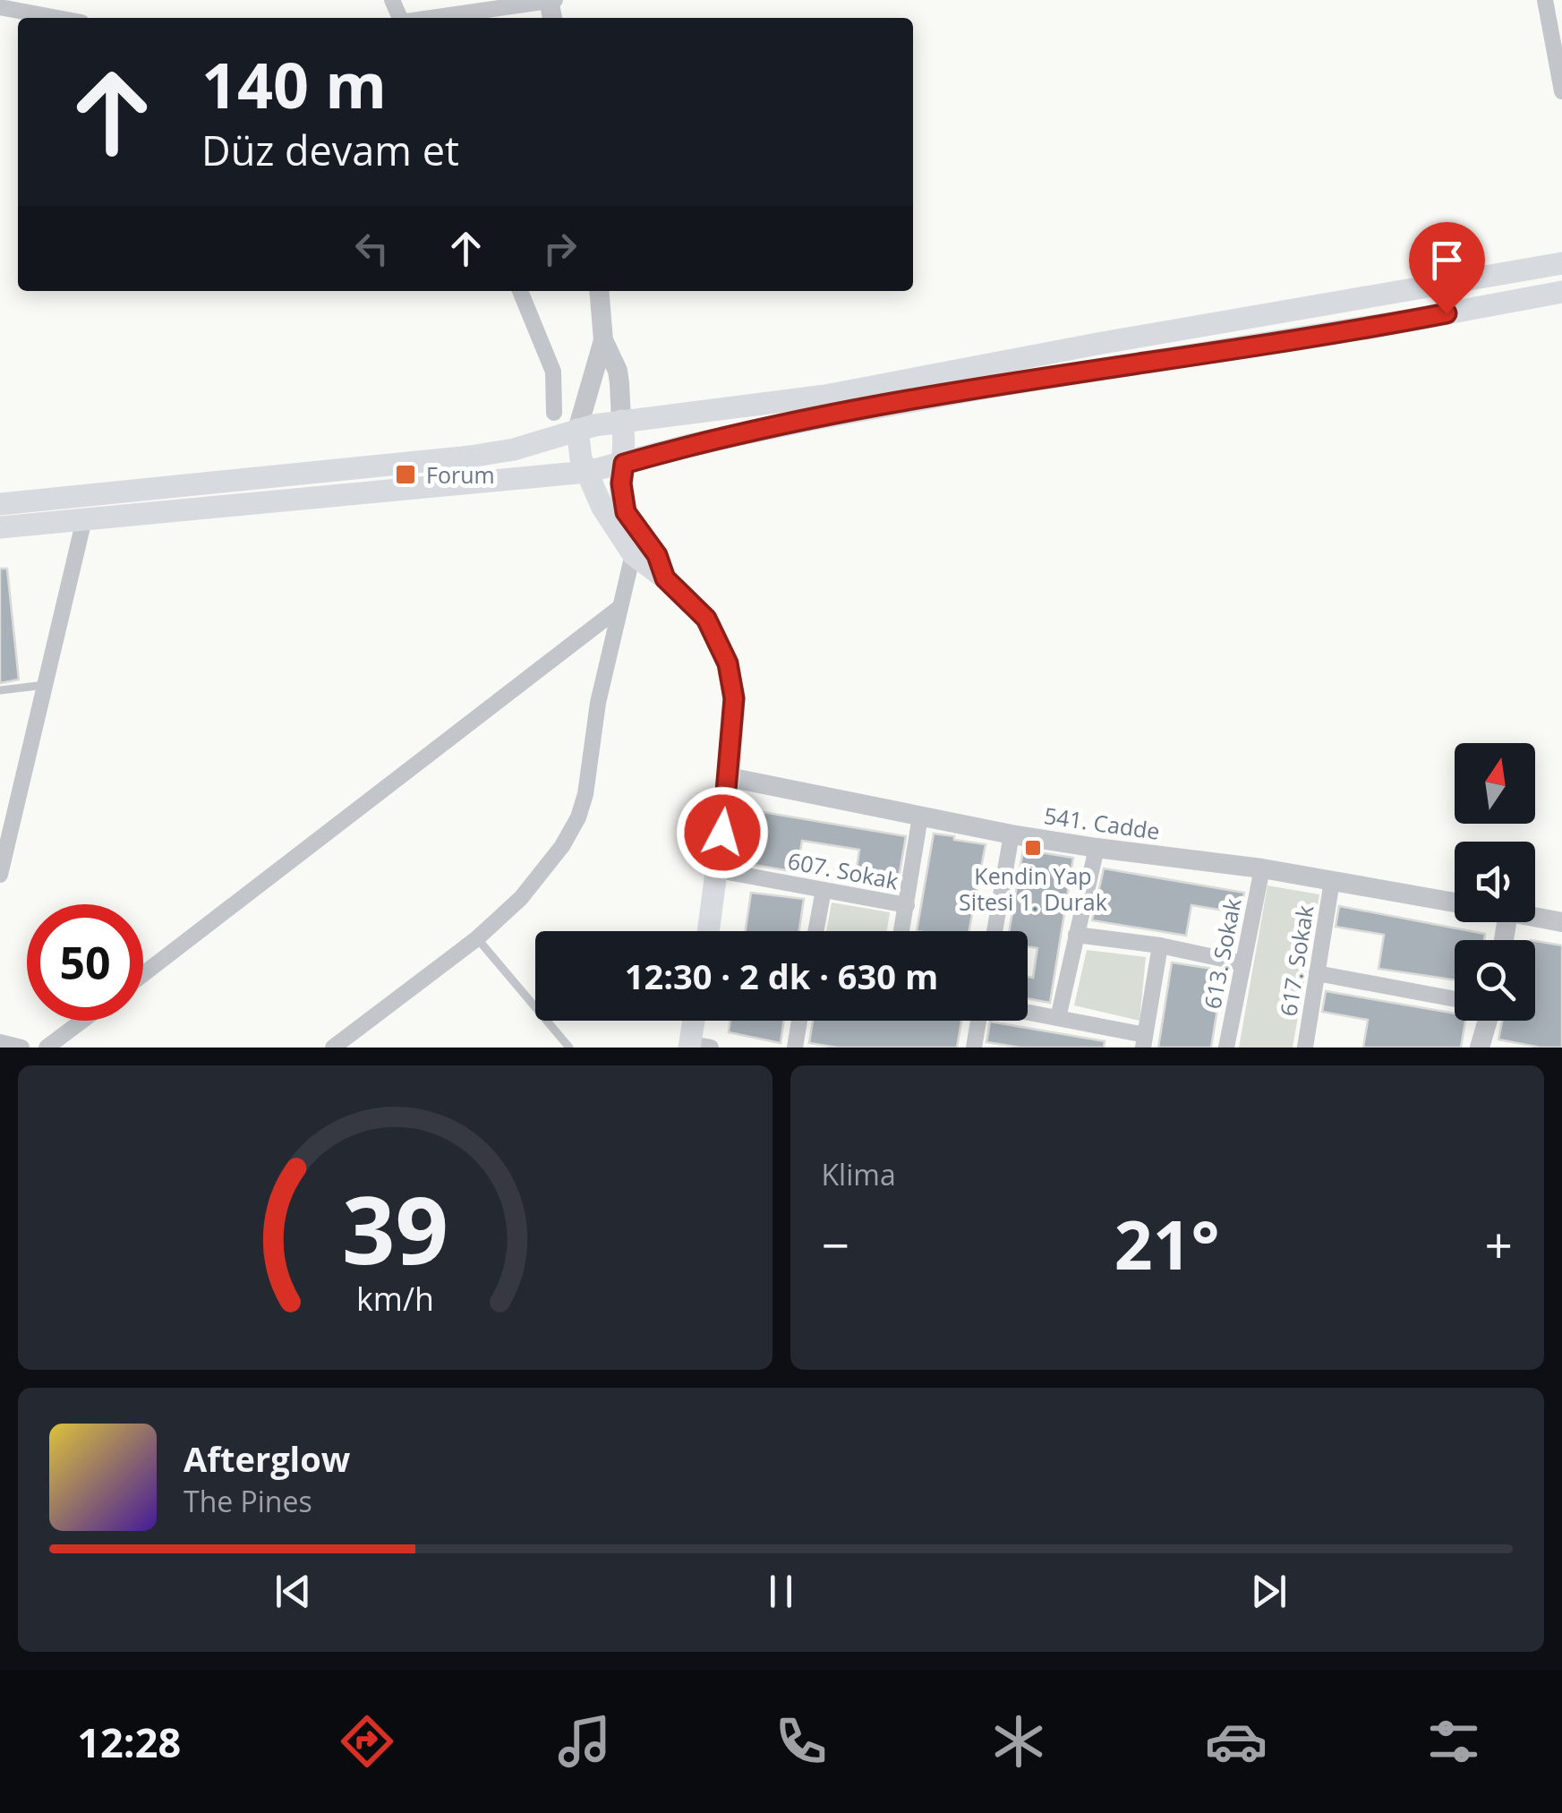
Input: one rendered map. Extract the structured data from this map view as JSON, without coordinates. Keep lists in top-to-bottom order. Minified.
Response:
{"streets":{"street":["541. Cadde","607. Sokak","613. Sokak","617. Sokak"]},"crossings":[["541. Cadde","613. Sokak"],["541. Cadde","617. Sokak"]],"places":{"transit":["Forum","Kendin Yap Sitesi 1. Durak"]},"north":"top","page":{"turn":["140 m","Düz devam et"],"limit":"50","trip":"12:30 · 2 dk · 630 m","tile":"Klima","heat":["−","21°","+"],"song":["Afterglow","The Pines"],"tabs":"12:28","gauge":["39","km/h"]}}
